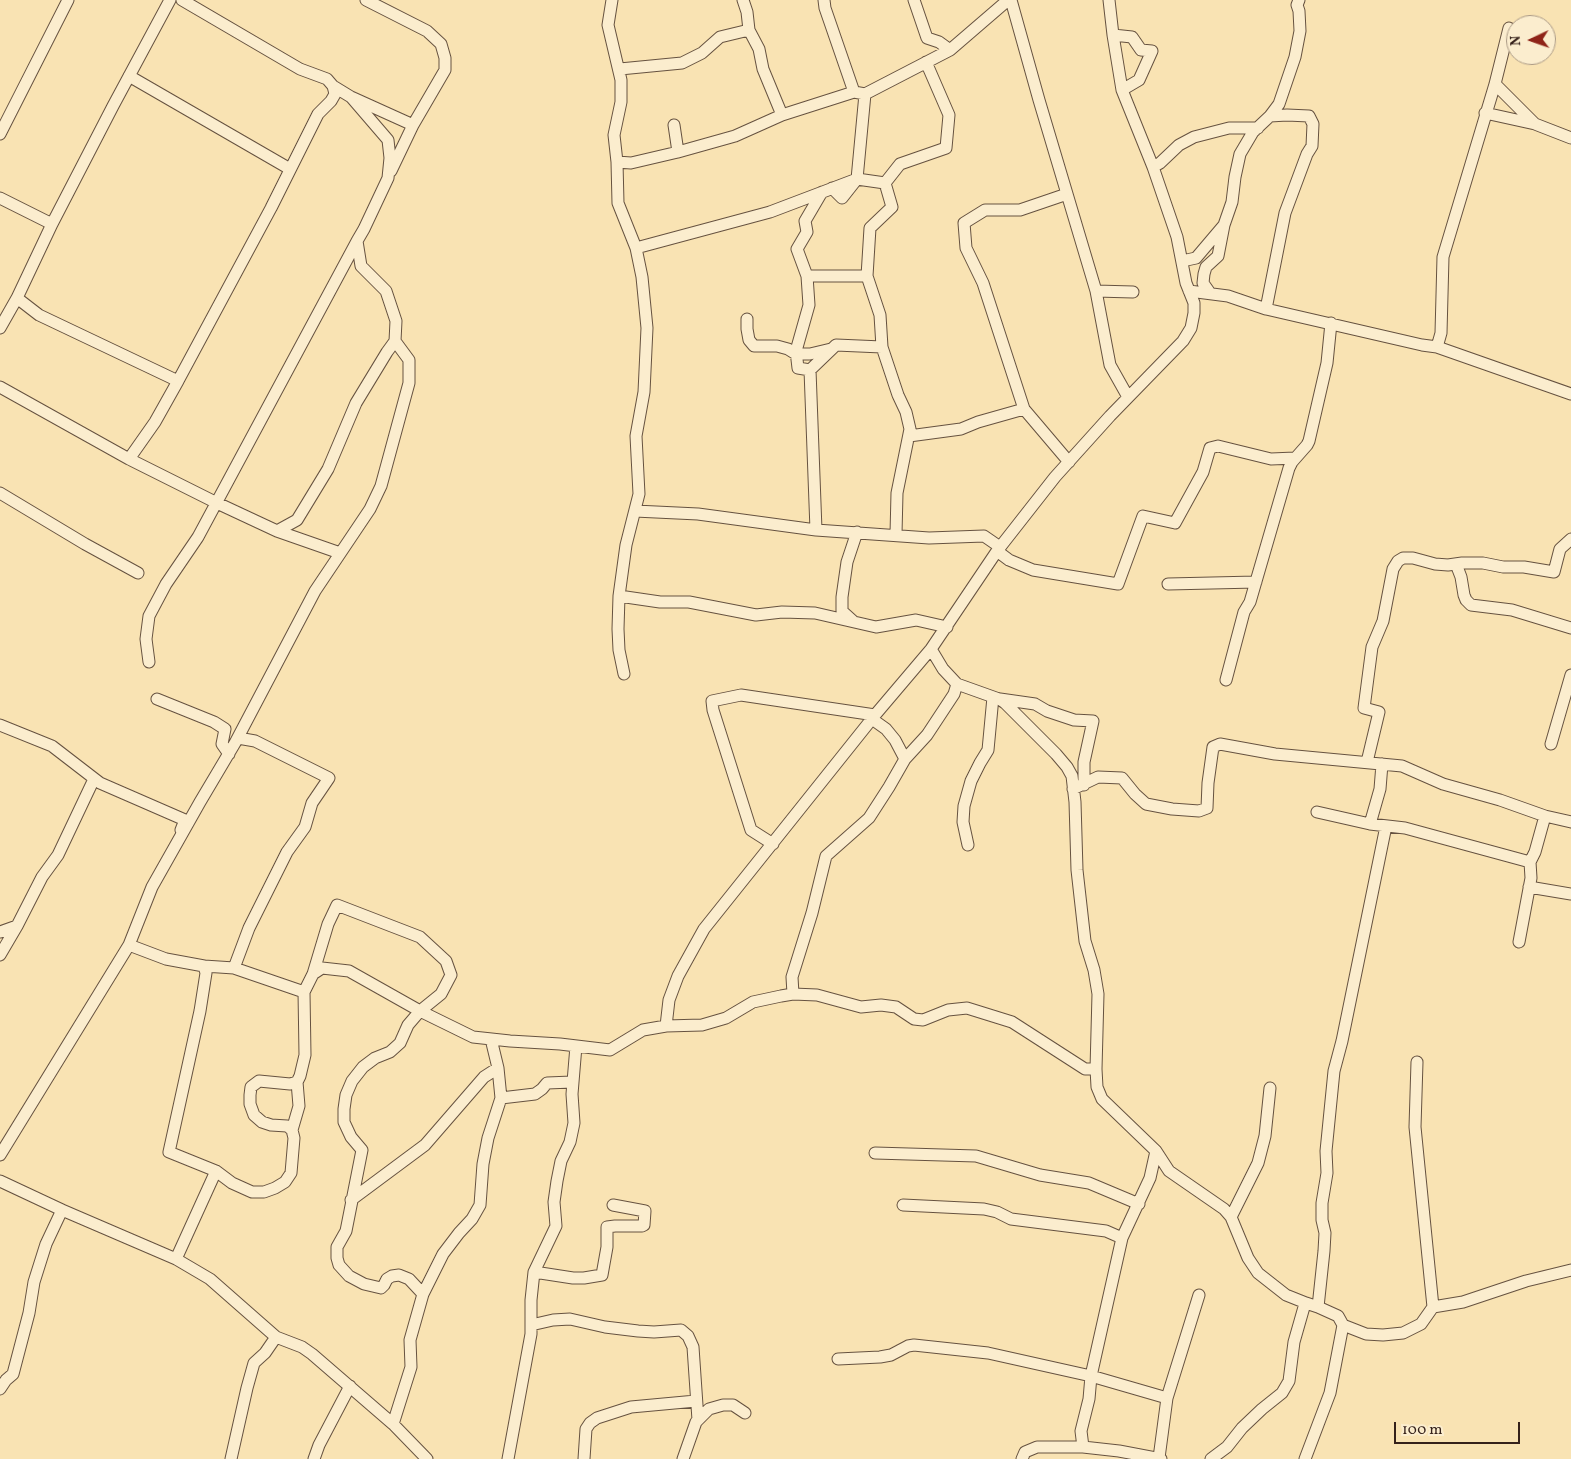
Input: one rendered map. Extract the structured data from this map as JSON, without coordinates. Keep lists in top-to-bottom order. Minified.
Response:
{"scale_bar":"100 m","north":"left"}
